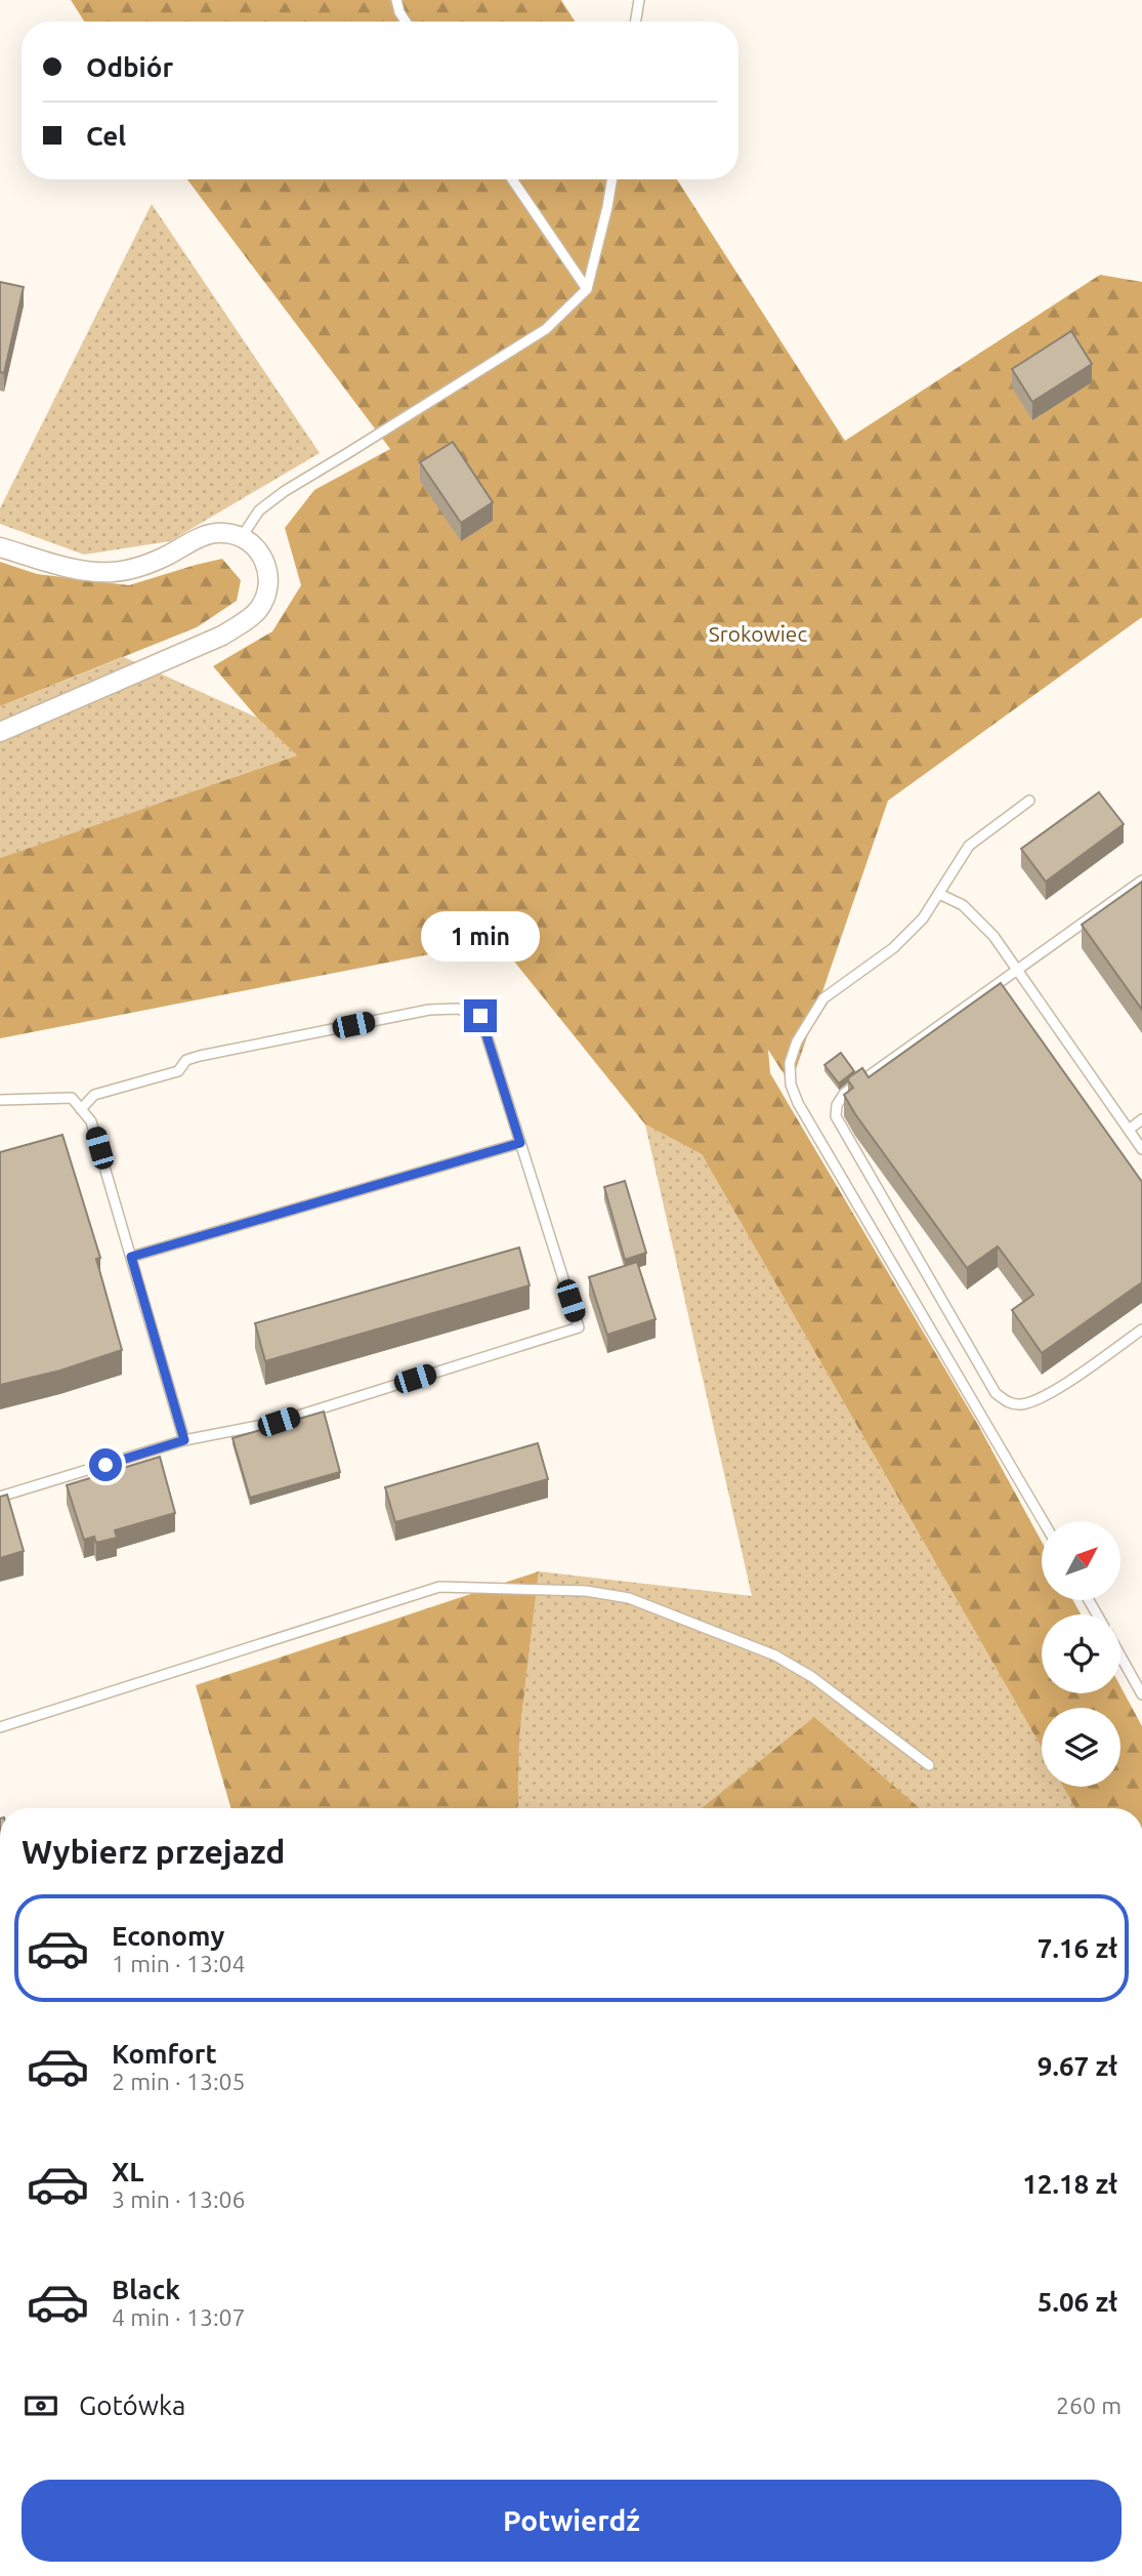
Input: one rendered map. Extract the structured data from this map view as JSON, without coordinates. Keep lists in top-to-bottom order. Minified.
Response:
{"parks":["Srokowiec"],"north":"top right","page":{"banner":["Odbiór","Cel"],"bubble":"1 min","heading":"Wybierz przejazd","list":[{"name":"Economy","note":"1 min · 13:04","value":"7.16 zł"},{"name":"Komfort","note":"2 min · 13:05","value":"9.67 zł"},{"name":"XL","note":"3 min · 13:06","value":"12.18 zł"},{"name":"Black","note":"4 min · 13:07","value":"5.06 zł"}],"pay":["Gotówka","260 m"],"buttons":"Potwierdź"}}
